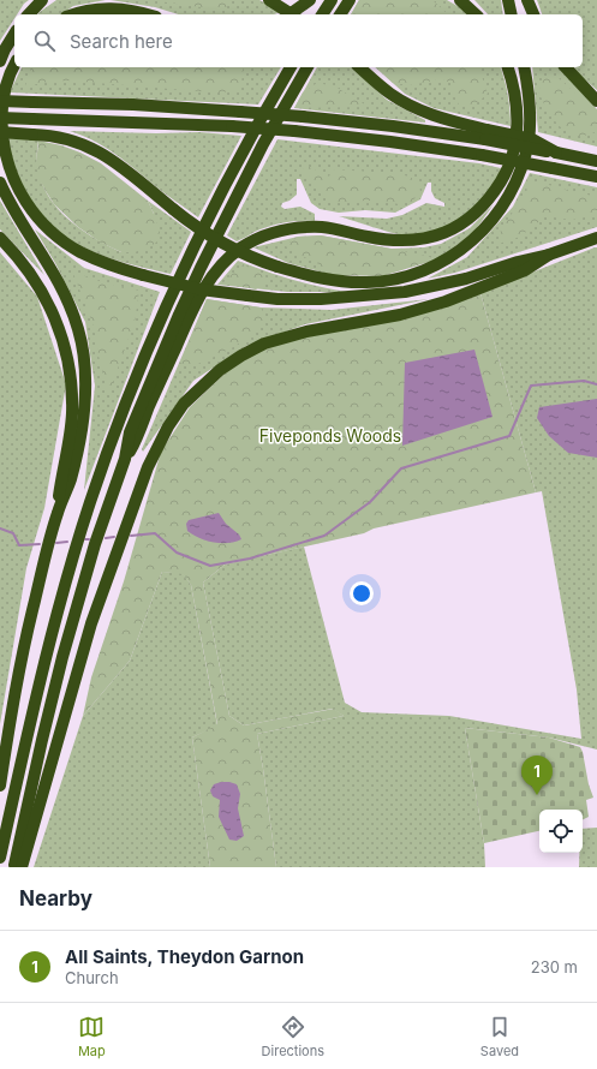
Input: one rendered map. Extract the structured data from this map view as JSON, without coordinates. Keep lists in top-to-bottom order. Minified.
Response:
{"parks":["Fiveponds Woods"],"page":{"search":"Search here","pins":"1","heading":"Nearby","list":[{"mark":"1","name":"All Saints, Theydon Garnon","note":"Church","value":"230 m"}],"nav":["Map","Directions","Saved"]}}
